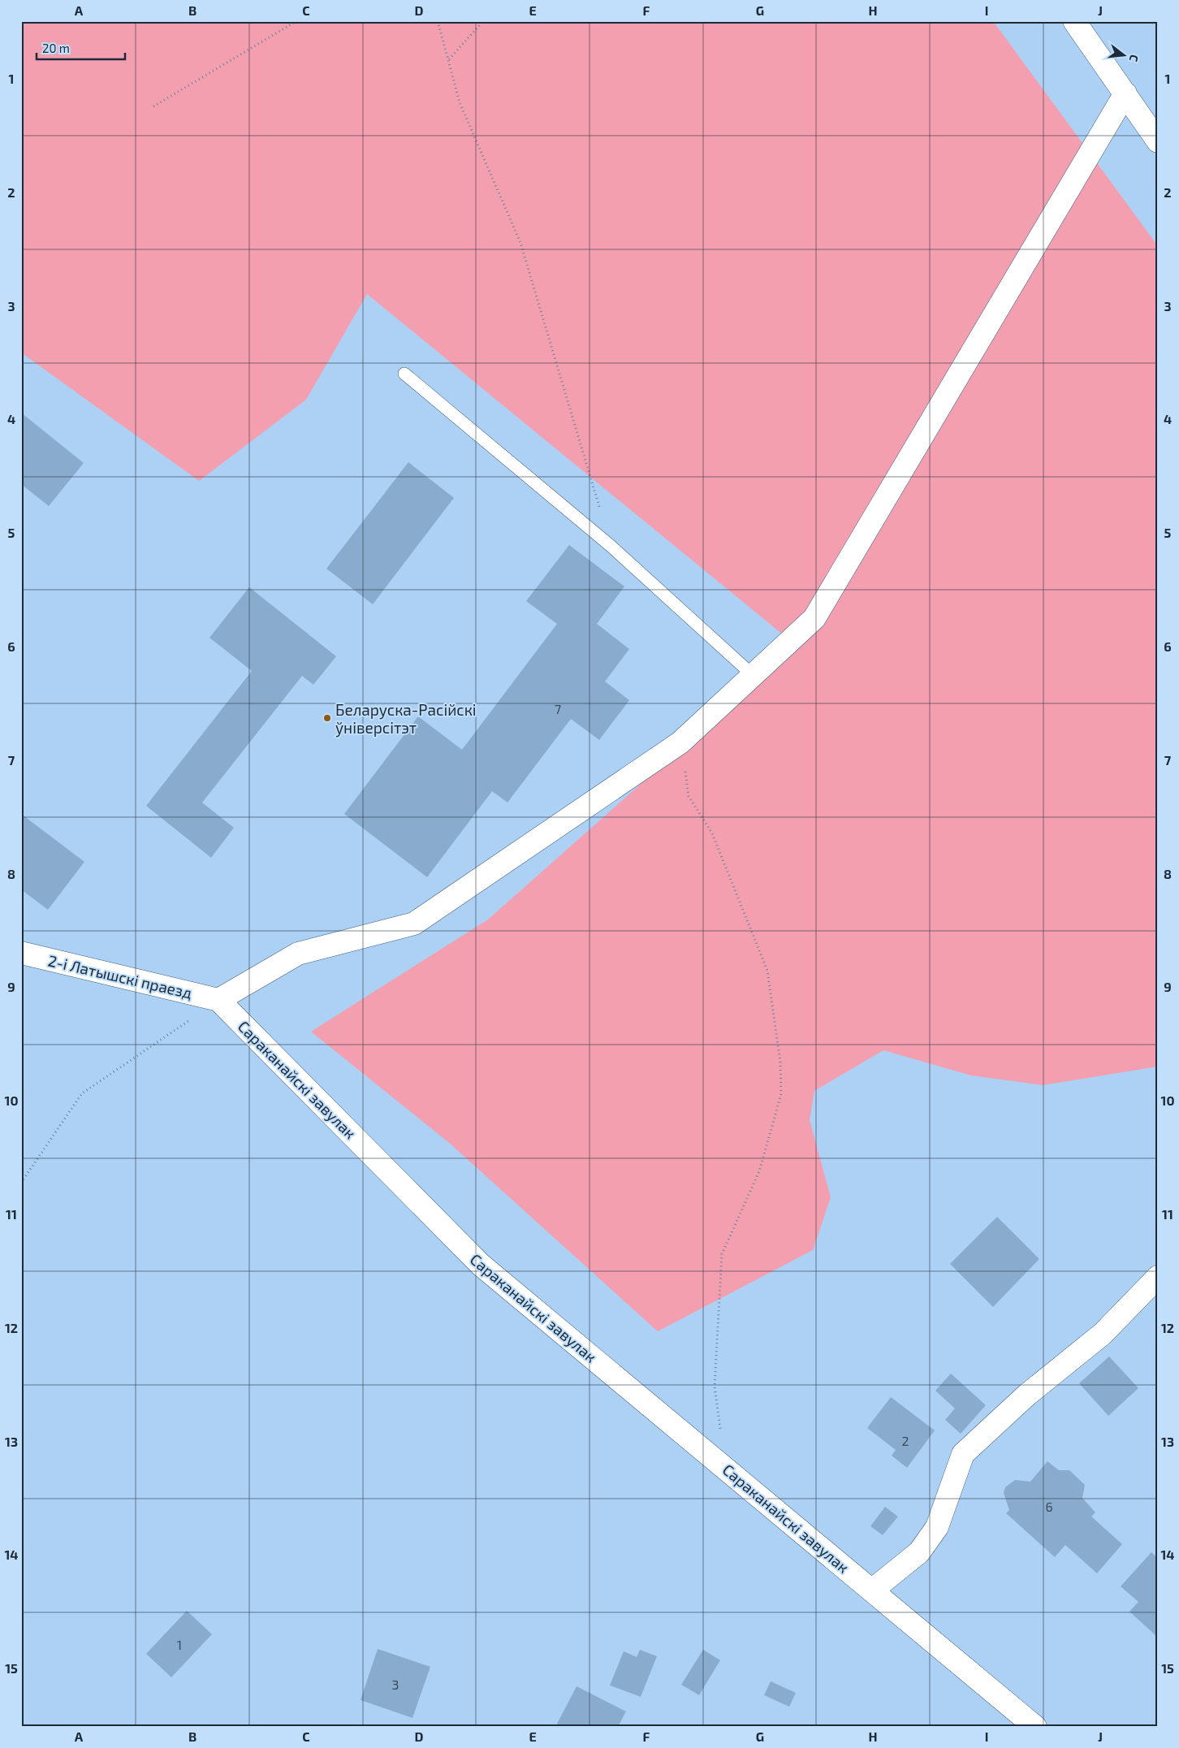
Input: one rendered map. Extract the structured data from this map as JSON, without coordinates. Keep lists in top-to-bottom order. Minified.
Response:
{"streets":{"street":["2-і Латышскі праезд","Сараканайскі завулак"]},"crossings":[["2-і Латышскі праезд","Сараканайскі завулак"]],"places":["Беларуска-Расійскі ўніверсітэт"],"house_numbers":["7","2","6","1","3"],"scale_bar":"20 m","north":"right","grid":{"columns":["A","B","C","D","E","F","G","H","I","J"],"rows":["1","2","3","4","5","6","7","8","9","10","11","12","13","14","15"]}}
